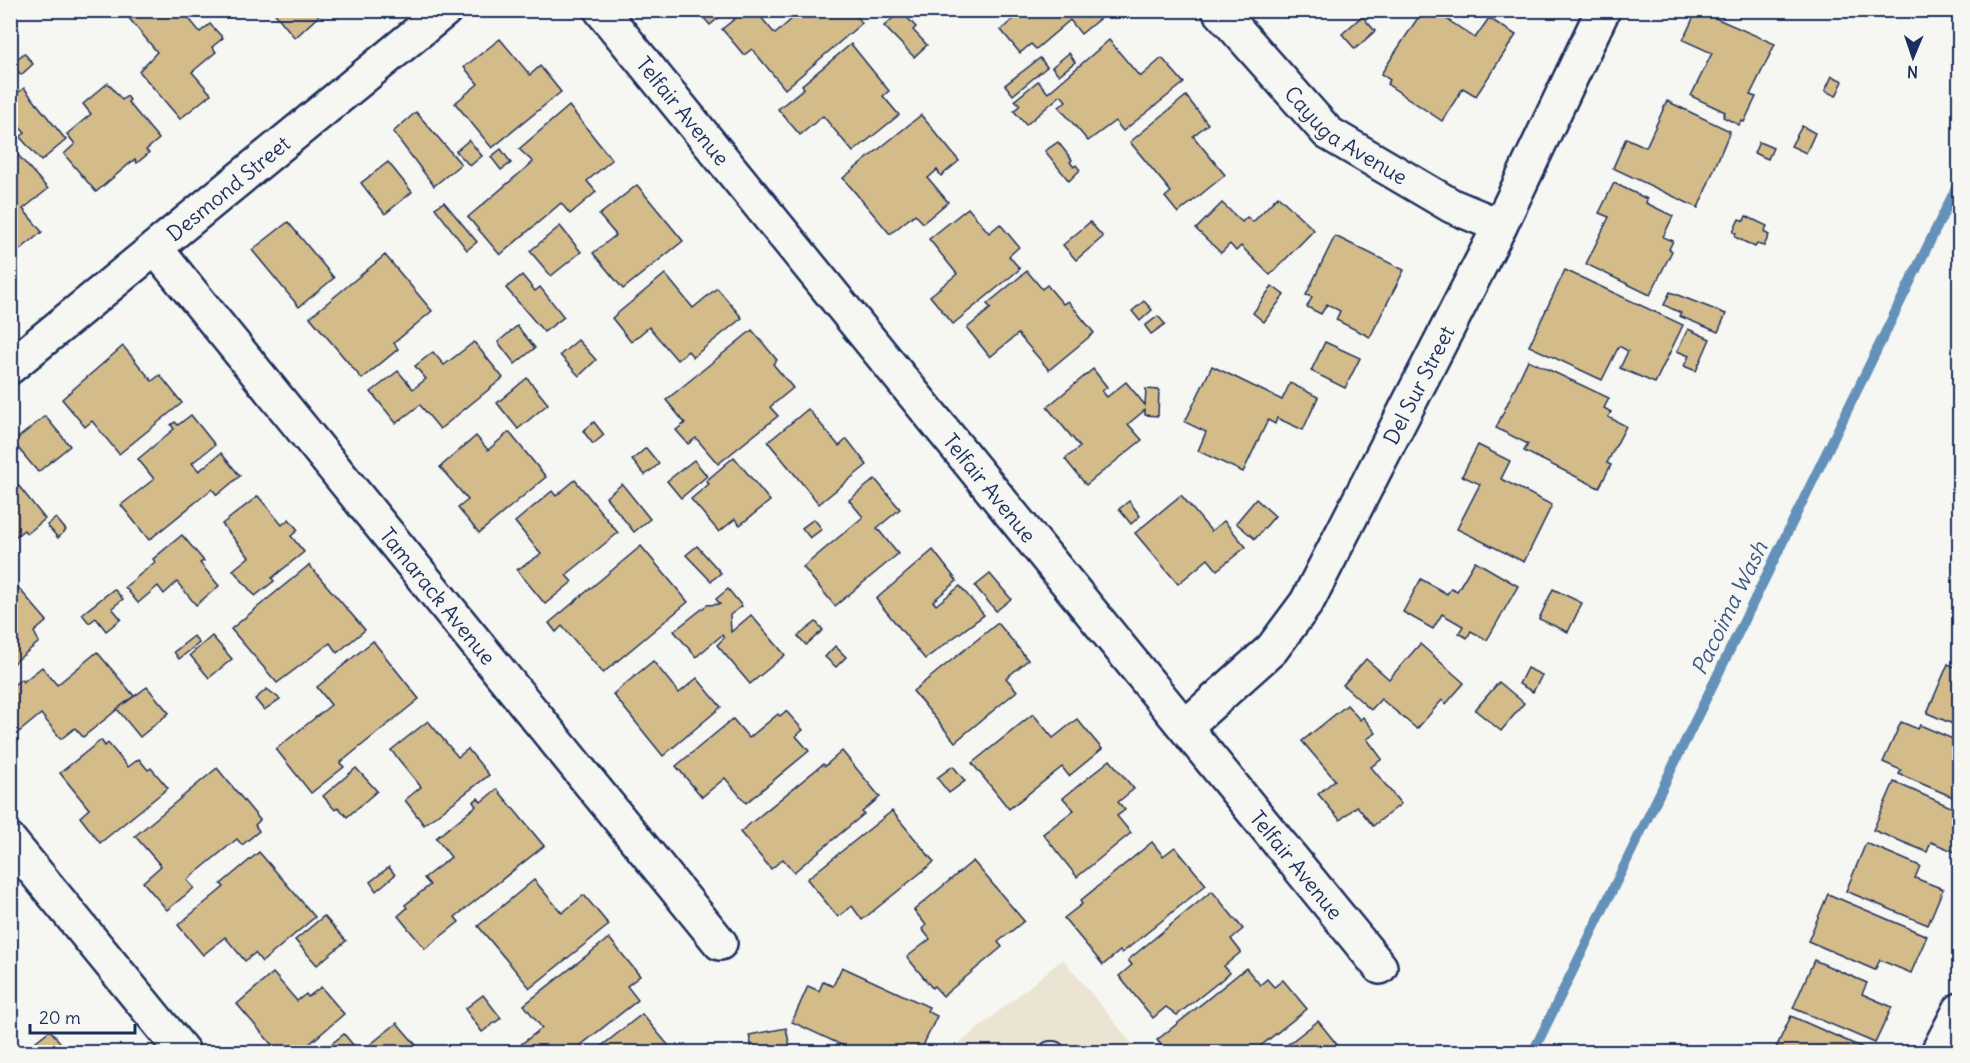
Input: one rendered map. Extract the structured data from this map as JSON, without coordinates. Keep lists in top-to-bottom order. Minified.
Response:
{"streets":{"street":["Telfair Avenue","Cayuga Avenue","Desmond Street","Del Sur Street","Tamarack Avenue"]},"crossings":[["Telfair Avenue","Del Sur Street"],["Cayuga Avenue","Del Sur Street"],["Desmond Street","Tamarack Avenue"]],"water":["Pacoima Wash"],"scale_bar":"20 m","north":"bottom"}
